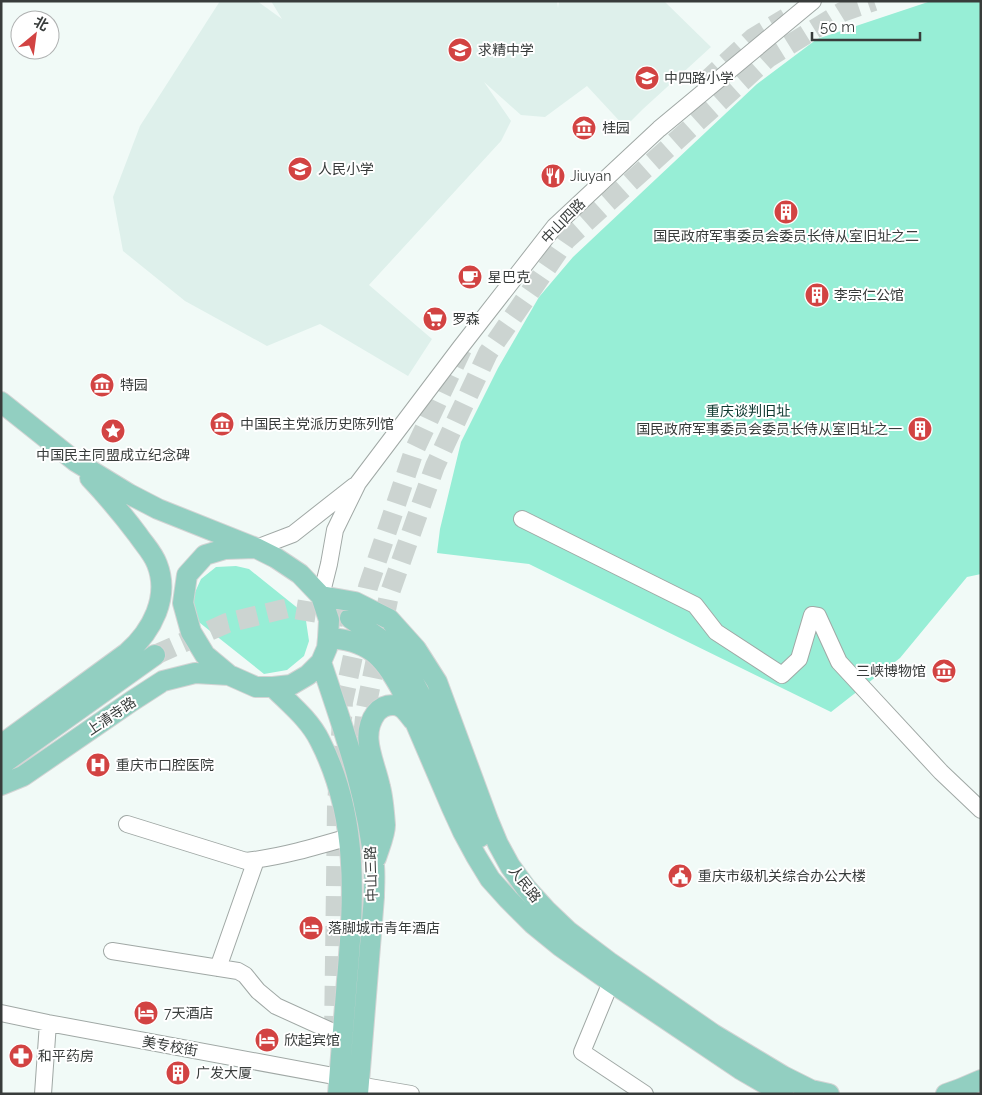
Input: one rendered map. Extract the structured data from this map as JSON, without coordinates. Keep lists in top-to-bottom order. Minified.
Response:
{"streets":{"main road":["上清寺路","中山三路","人民路"],"street":["中山四路","美专校街"]},"crossings":[["上清寺路","中山三路"],["上清寺路","人民路"],["中山三路","人民路"],["中山三路","美专校街"]],"parks":["重庆谈判旧址"],"places":{"school or university":["求精中学","中四路小学","人民小学"],"museum":["桂园","特园","中国民主党派历史陈列馆","三峡博物馆"],"restaurant":["Jiuyan"],"building":["国民政府军事委员会委员长侍从室旧址之二","李宗仁公馆","国民政府军事委员会委员长侍从室旧址之一","广发大厦"],"cafe":["星巴克"],"supermarket":["罗森"],"place":["中国民主同盟成立纪念碑"],"hospital":["重庆市口腔医院"],"public building":["重庆市级机关综合办公大楼"],"hotel":["落脚城市青年酒店","7天酒店","欣起宾馆"],"pharmacy":["和平药房"]},"scale_bar":"50 m","north":"top right"}
